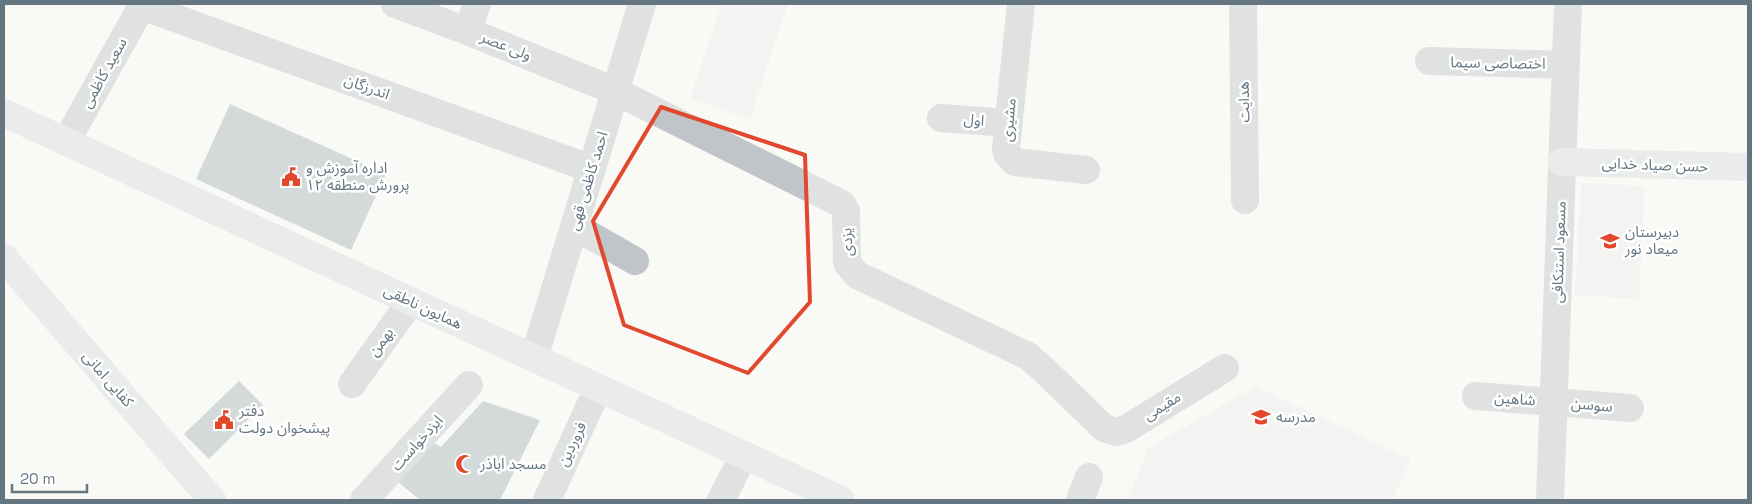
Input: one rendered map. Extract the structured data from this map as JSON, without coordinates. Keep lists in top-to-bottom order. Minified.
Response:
{"streets":{"main road":["حسن صیاد خدایی","همایون ناطقی","کفایی امانی"],"street":["ولی عصر","اختصاصی سیما","سعید کاظمی","اندرزگان","هدایت","اول","مشیری","احمد کاظمی قهی","یزدی","مسعود استنکافی","بهمن","شاهین","سوسن","مقیمی","ایزدخواست","فروردین"]},"crossings":[["ولی عصر","احمد کاظمی قهی"],["ولی عصر","یزدی"],["اختصاصی سیما","مسعود استنکافی"],["سعید کاظمی","اندرزگان"],["سعید کاظمی","همایون ناطقی"],["اندرزگان","احمد کاظمی قهی"],["اول","مشیری"],["حسن صیاد خدایی","مسعود استنکافی"],["احمد کاظمی قهی","یزدی"],["احمد کاظمی قهی","همایون ناطقی"],["یزدی","مقیمی"],["مسعود استنکافی","شاهین"],["مسعود استنکافی","سوسن"],["همایون ناطقی","بهمن"],["همایون ناطقی","فروردین"],["شاهین","سوسن"]],"places":{"public building":["اداره آموزش و پرورش منطقه ۱۲","دفتر پیشخوان دولت"],"school or university":["دبیرستان میعاد نور","مدرسه"],"mosque":["مسجد اباذر"]},"scale_bar":"20 m"}
